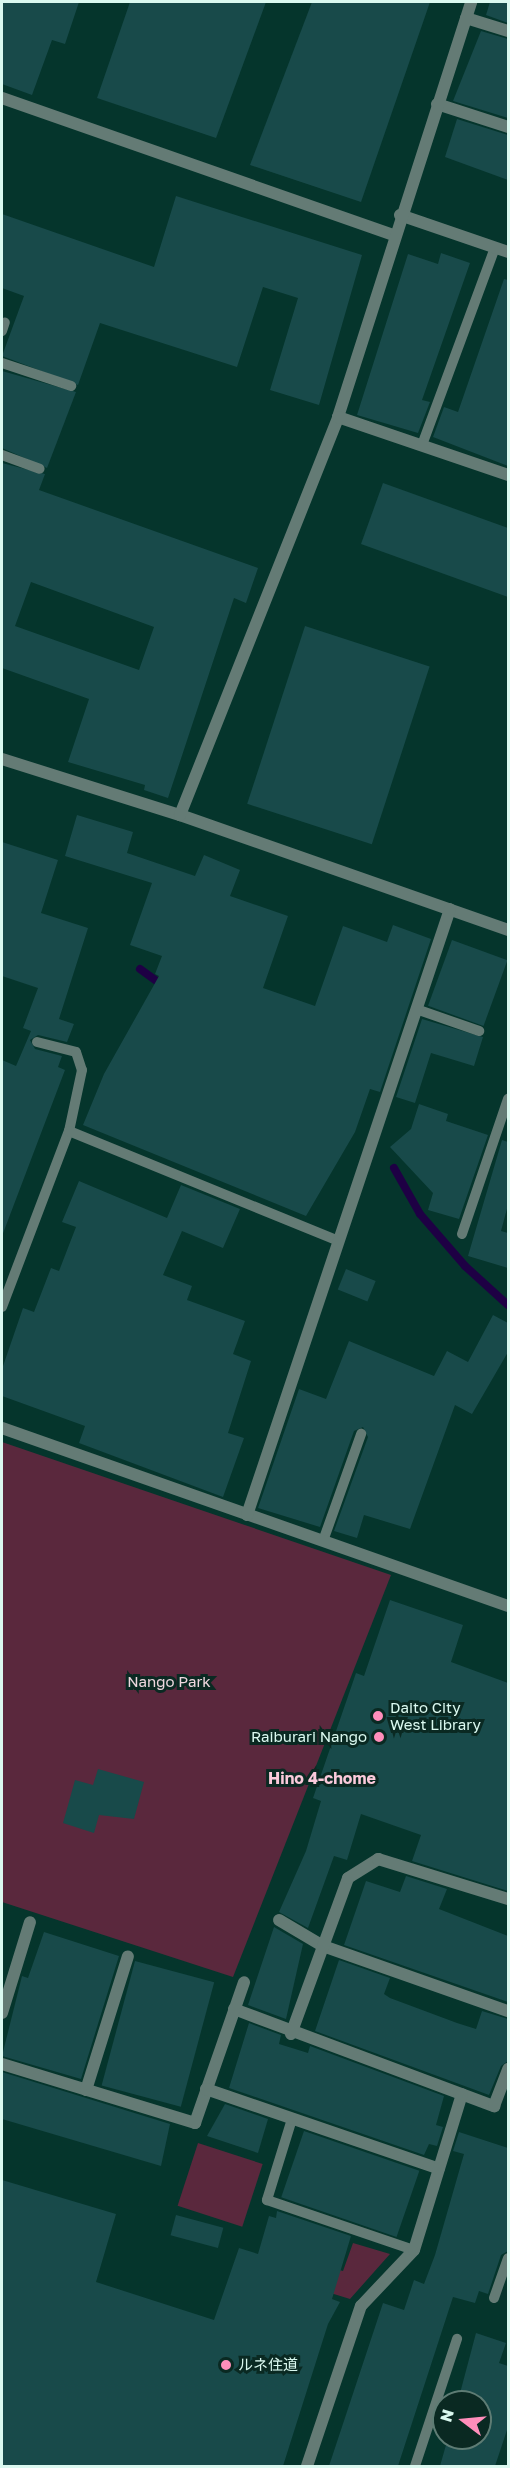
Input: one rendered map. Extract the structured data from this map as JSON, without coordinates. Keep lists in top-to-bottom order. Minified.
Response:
{"districts":["Hino 4-chome"],"parks":["Nango Park"],"places":["Daito City West Library","Raiburari Nango","ルネ住道"],"north":"left"}
